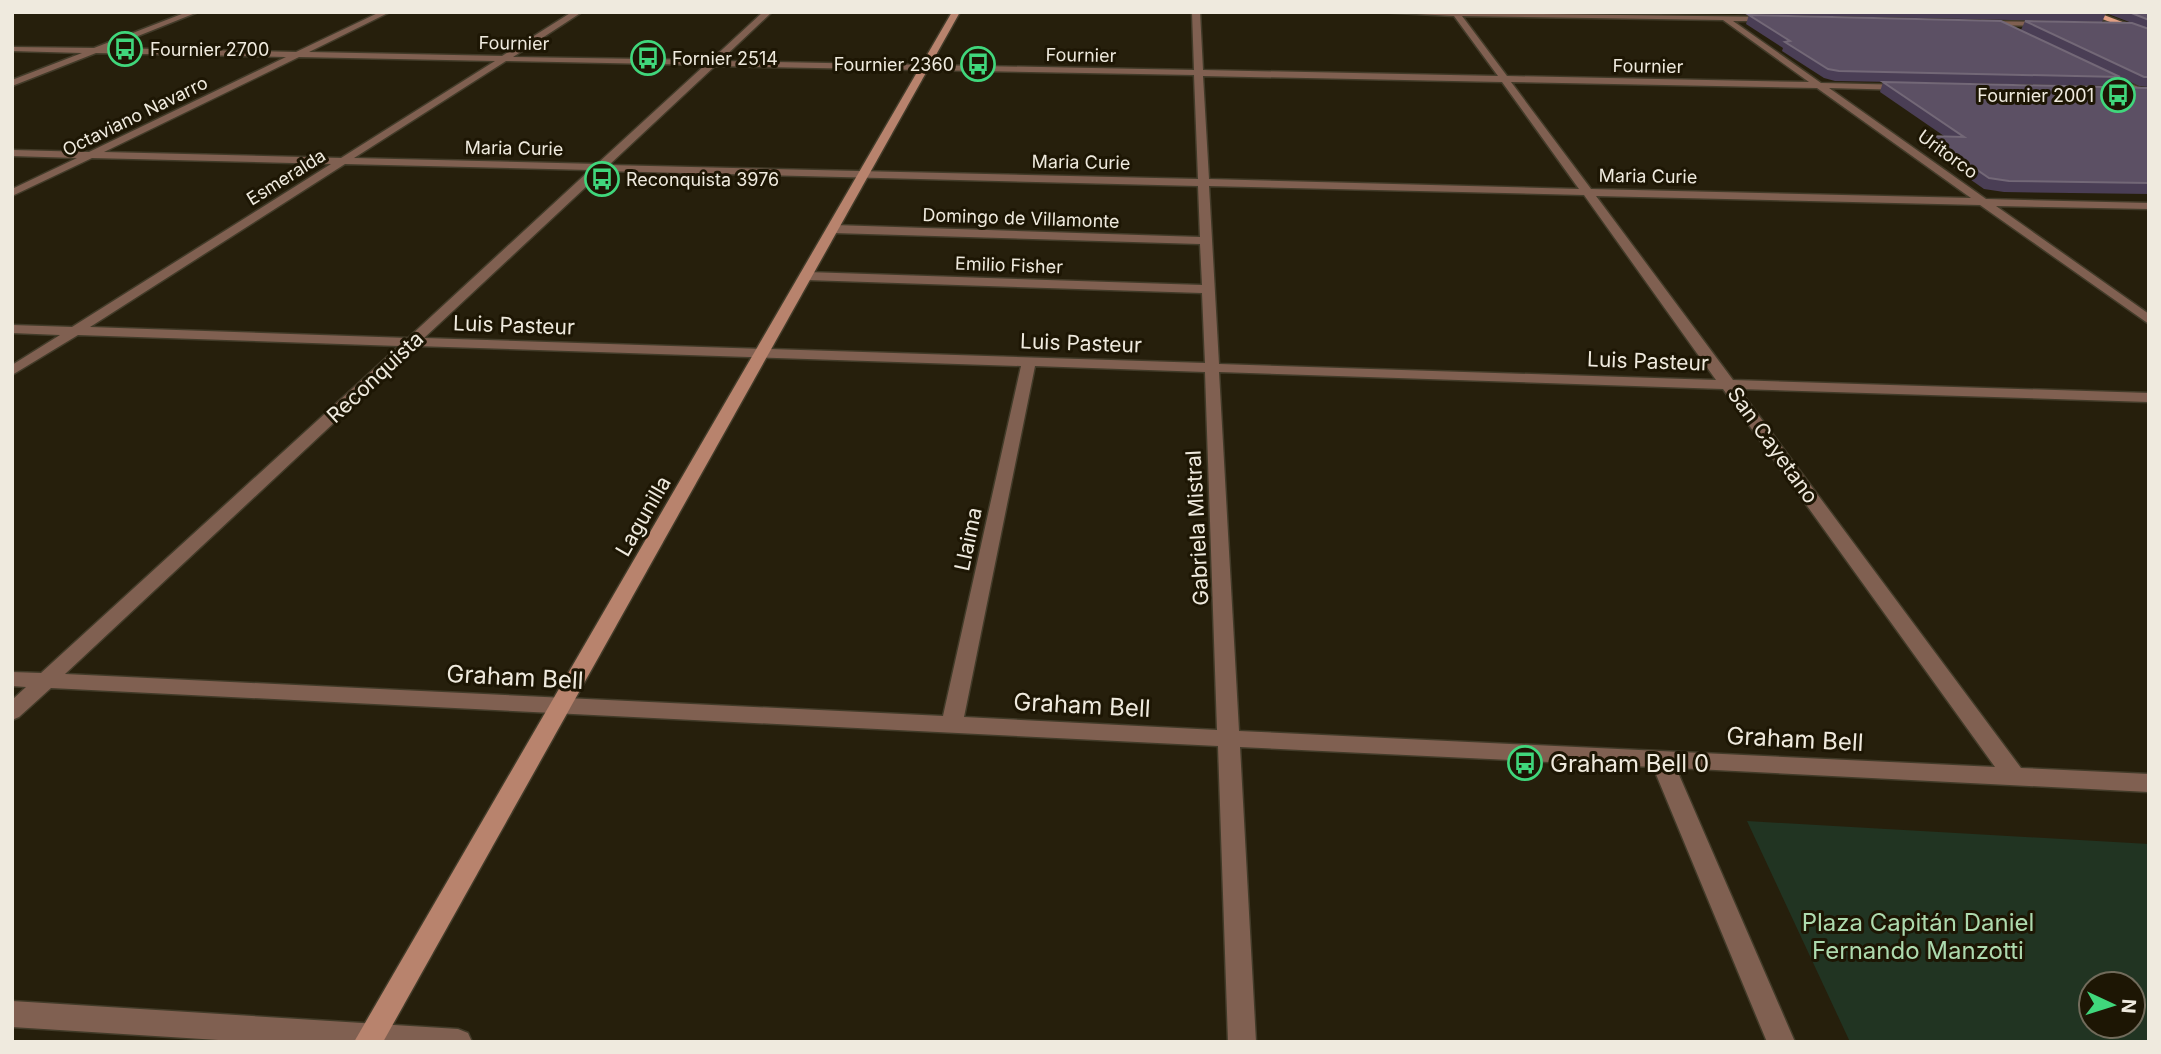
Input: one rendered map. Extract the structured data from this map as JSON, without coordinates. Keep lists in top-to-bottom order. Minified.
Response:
{"streets":{"main road":["Lagunilla"],"street":["Fournier","Octaviano Navarro","Maria Curie","Uritorco","Esmeralda","Domingo de Villamonte","Emilio Fisher","Luis Pasteur","Reconquista","San Cayetano","Gabriela Mistral","Llaima","Graham Bell"]},"crossings":[["Fournier","Octaviano Navarro"],["Fournier","Uritorco"],["Fournier","Esmeralda"],["Fournier","Reconquista"],["Fournier","San Cayetano"],["Fournier","Lagunilla"],["Fournier","Gabriela Mistral"],["Octaviano Navarro","Maria Curie"],["Maria Curie","Uritorco"],["Maria Curie","Esmeralda"],["Maria Curie","Reconquista"],["Maria Curie","San Cayetano"],["Maria Curie","Lagunilla"],["Maria Curie","Gabriela Mistral"],["Esmeralda","Luis Pasteur"],["Domingo de Villamonte","Lagunilla"],["Domingo de Villamonte","Gabriela Mistral"],["Emilio Fisher","Lagunilla"],["Emilio Fisher","Gabriela Mistral"],["Luis Pasteur","Reconquista"],["Luis Pasteur","San Cayetano"],["Luis Pasteur","Lagunilla"],["Luis Pasteur","Gabriela Mistral"],["Luis Pasteur","Llaima"],["Reconquista","Graham Bell"],["San Cayetano","Graham Bell"],["Lagunilla","Graham Bell"],["Gabriela Mistral","Graham Bell"],["Llaima","Graham Bell"]],"parks":["Plaza Capitán Daniel Fernando Manzotti"],"places":{"bus stop":["Fournier 2700","Fornier 2514","Fournier 2360","Fournier 2001","Reconquista 3976","Graham Bell 0"]},"north":"right"}
